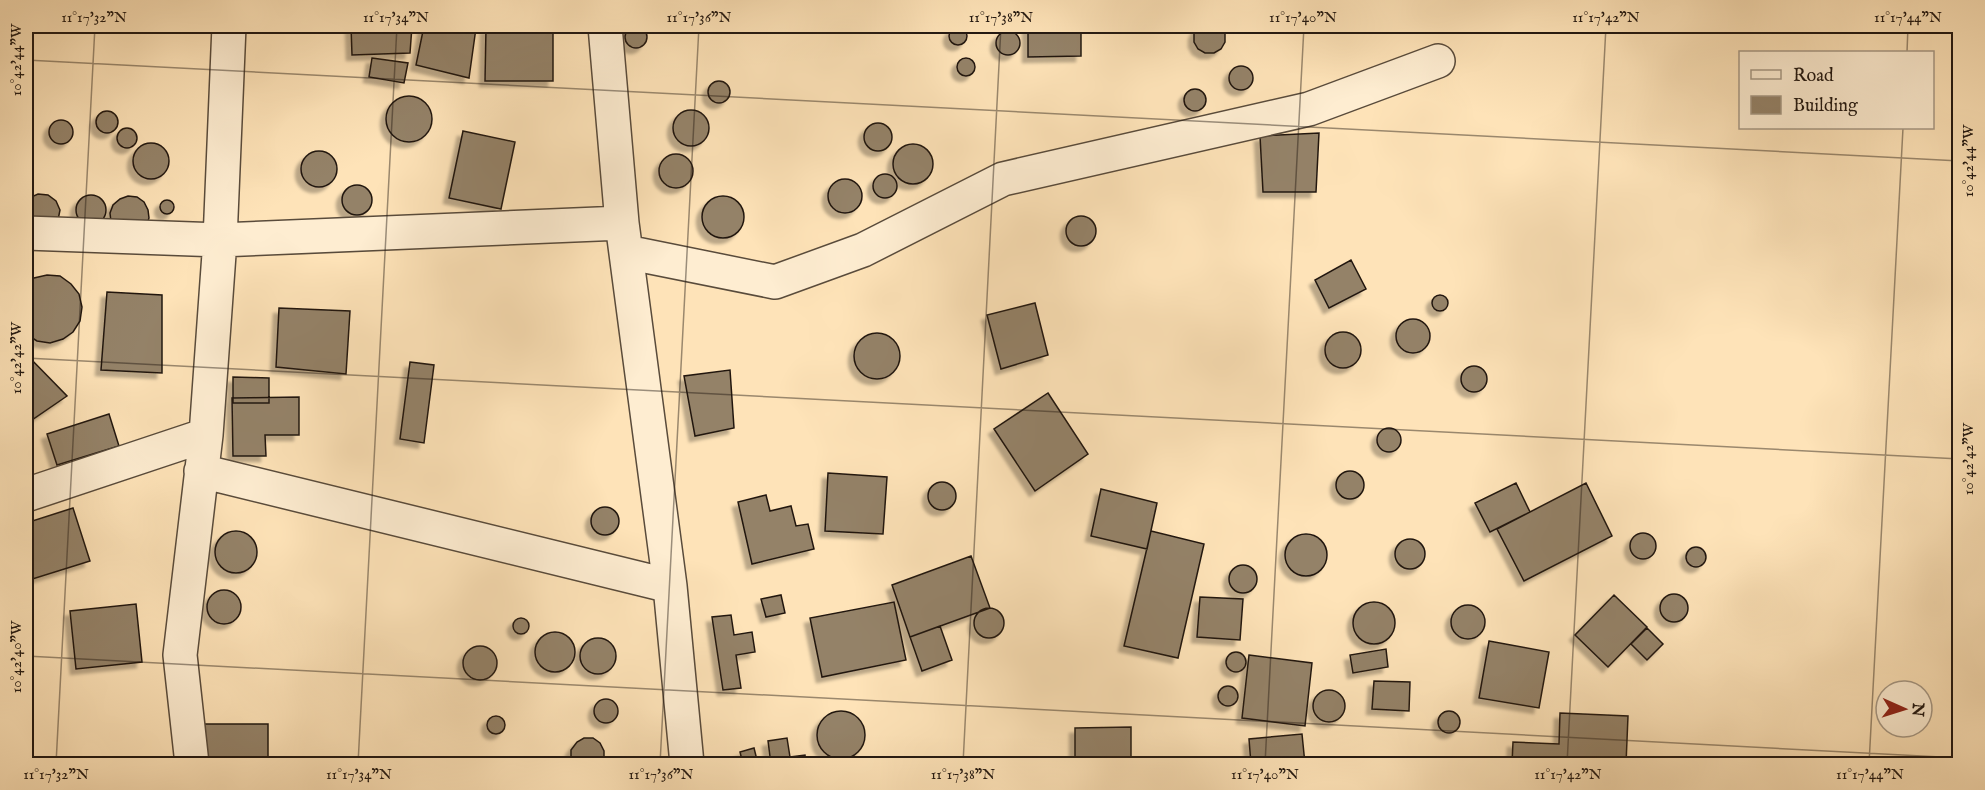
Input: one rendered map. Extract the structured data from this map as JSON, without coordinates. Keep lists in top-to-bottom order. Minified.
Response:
{"legend":["Road","Building"],"north":"right","coordinates":["11°17'32\"N","11°17'34\"N","11°17'36\"N","11°17'38\"N","11°17'40\"N","11°17'42\"N","11°17'44\"N","10°42'44\"W","10°42'42\"W","10°42'40\"W"]}
